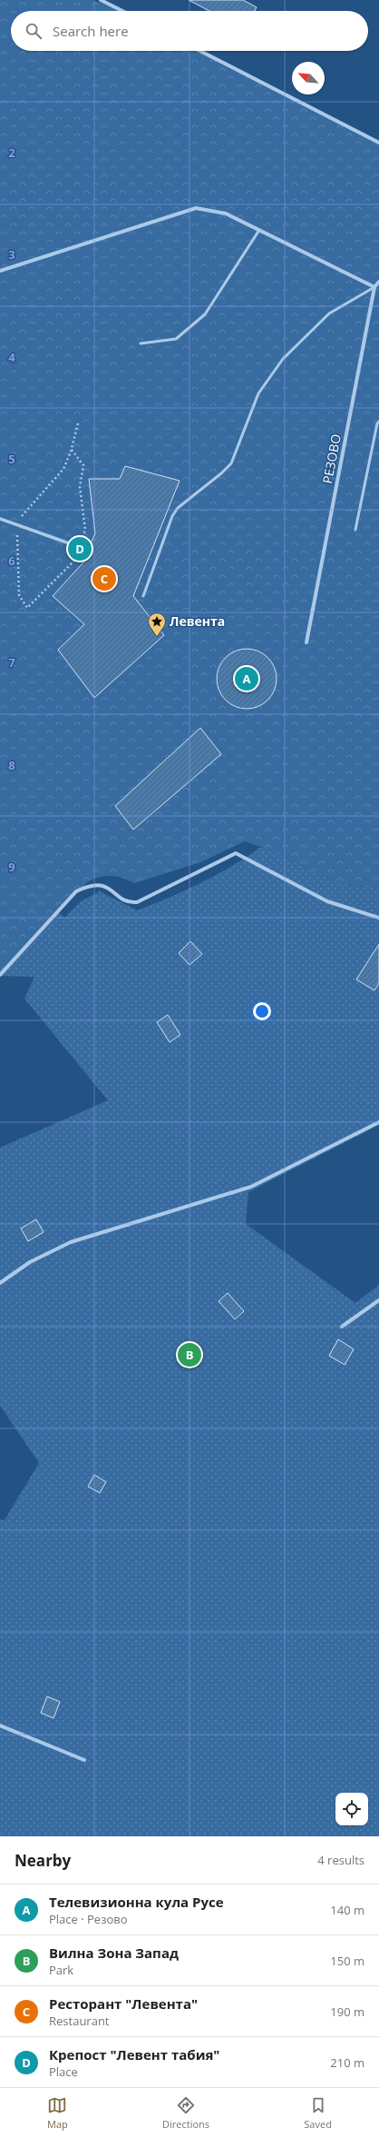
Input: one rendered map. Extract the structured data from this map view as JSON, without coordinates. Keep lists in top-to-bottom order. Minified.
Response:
{"streets":{"street":["РЕЗОВО"]},"places":{"place":["Левента"]},"north":"top left","page":{"search":"Search here","pins":["D","C","A","B"],"heading":["Nearby","4 results"],"list":[{"mark":"A","name":"Телевизионна кула Русе","note":"Place · Резово","value":"140 m"},{"mark":"B","name":"Вилна Зона Запад","note":"Park","value":"150 m"},{"mark":"C","name":"Ресторант \"Левента\"","note":"Restaurant","value":"190 m"},{"mark":"D","name":"Крепост \"Левент табия\"","note":"Place","value":"210 m"}],"nav":["Map","Directions","Saved"]},"grid":{"rows":["2","3","4","5","6","7","8","9"]}}
